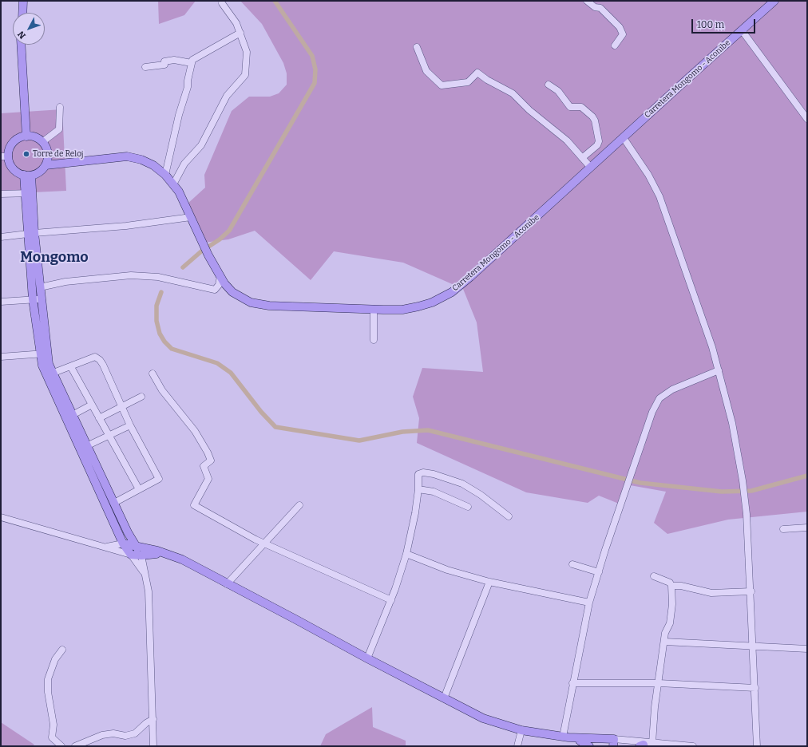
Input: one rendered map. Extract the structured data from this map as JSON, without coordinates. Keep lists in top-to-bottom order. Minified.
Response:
{"streets":{"main road":["Carretera Mongomo - Aconibe"]},"districts":["Mongomo"],"places":["Torre de Reloj"],"scale_bar":"100 m","north":"bottom left"}
